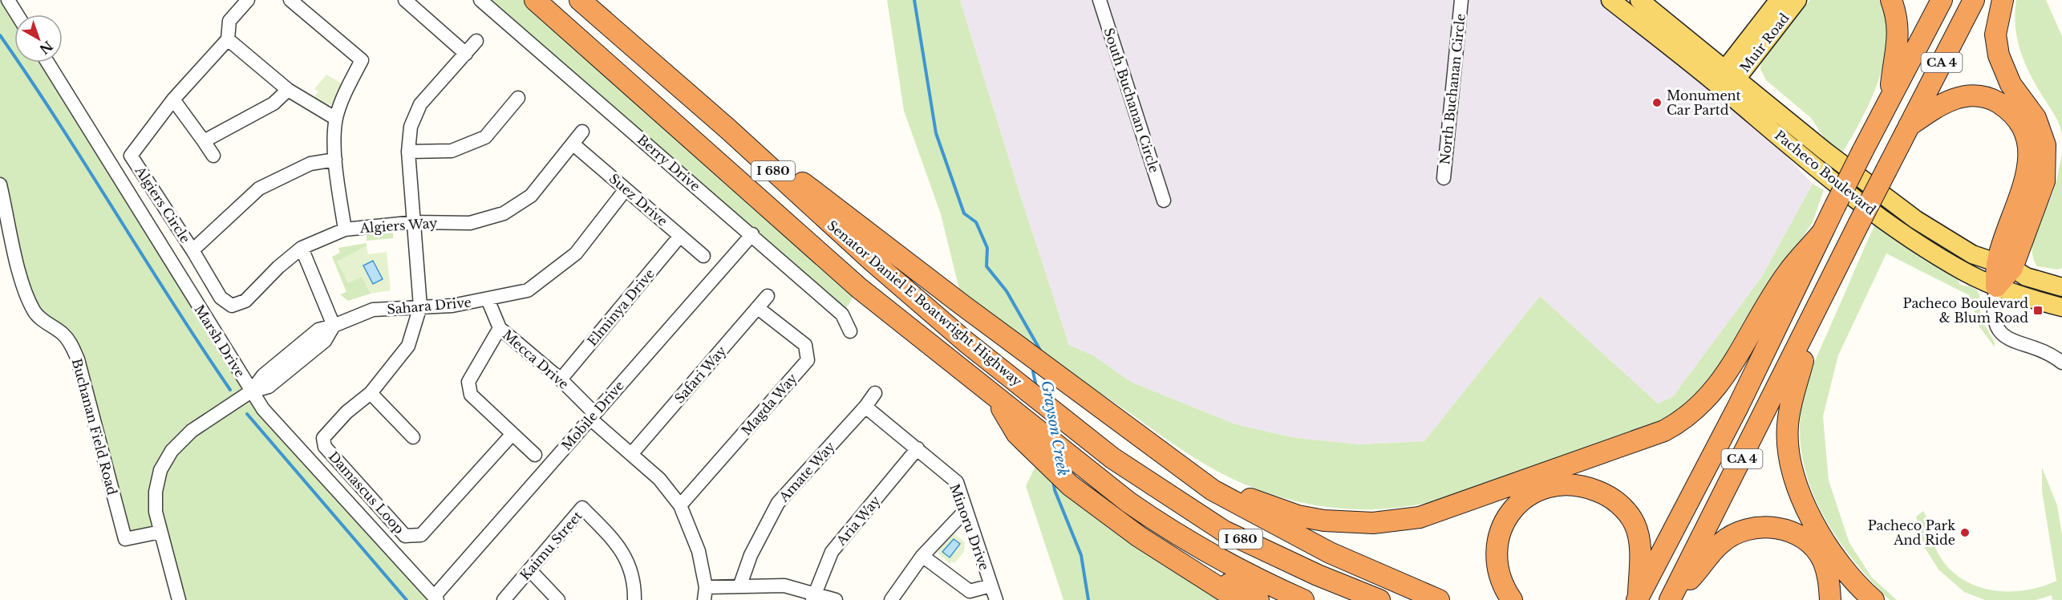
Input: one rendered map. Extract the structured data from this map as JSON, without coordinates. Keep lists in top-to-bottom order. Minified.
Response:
{"streets":{"highway":["CA 4","I 680","Senator Daniel E Boatwright Highway"],"main road":["Muir Road","Pacheco Boulevard"],"street":["North Buchanan Circle","South Buchanan Circle","Berry Drive","Suez Drive","Algiers Circle","Algiers Way","Sahara Drive","Elminya Drive","Marsh Drive","Mecca Drive","Safari Way","Magda Way","Mobile Drive","Buchanan Field Road","Amate Way","Damascus Loop","Aria Way","Minoru Drive","Kaimu Street"]},"crossings":[["Muir Road","Pacheco Boulevard"],["Berry Drive","Mobile Drive"],["Suez Drive","Algiers Way"],["Suez Drive","Sahara Drive"],["Suez Drive","Elminya Drive"],["Algiers Circle","Algiers Way"],["Sahara Drive","Mecca Drive"],["Sahara Drive","Damascus Loop"],["Elminya Drive","Mecca Drive"],["Marsh Drive","Mobile Drive"],["Mecca Drive","Safari Way"],["Mecca Drive","Magda Way"],["Mecca Drive","Mobile Drive"],["Safari Way","Magda Way"],["Amate Way","Minoru Drive"],["Aria Way","Minoru Drive"]],"water":["Grayson Creek"],"places":{"other":["Monument Car Partd","Pacheco Park And Ride"],"transit":["Pacheco Boulevard & Blum Road"]},"north":"bottom right"}
